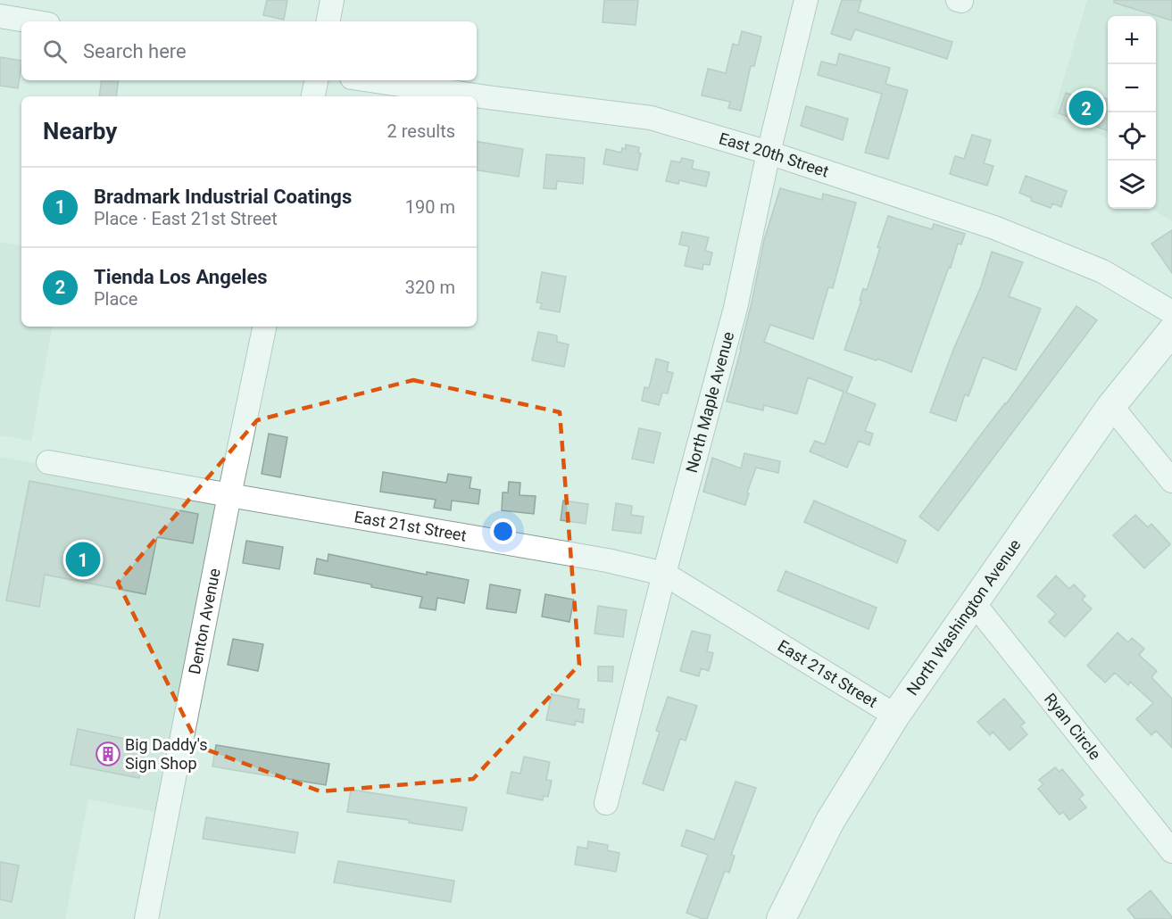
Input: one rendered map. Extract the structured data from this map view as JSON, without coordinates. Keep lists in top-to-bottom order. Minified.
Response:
{"streets":{"main road":["North Washington Avenue"],"street":["East 20th Street","North Maple Avenue","East 21st Street","Denton Avenue","Ryan Circle"]},"crossings":[["East 20th Street","North Maple Avenue"],["North Maple Avenue","East 21st Street"],["East 21st Street","North Washington Avenue"],["East 21st Street","Denton Avenue"],["North Washington Avenue","Ryan Circle"]],"places":{"building":["Big Daddy's Sign Shop"]},"page":{"map_buttons":["+","−"],"search":"Search here","pins":["2","1"],"heading":["Nearby","2 results"],"list":[{"mark":"1","name":"Bradmark Industrial Coatings","note":"Place · East 21st Street","value":"190 m"},{"mark":"2","name":"Tienda Los Angeles","note":"Place","value":"320 m"}]}}
